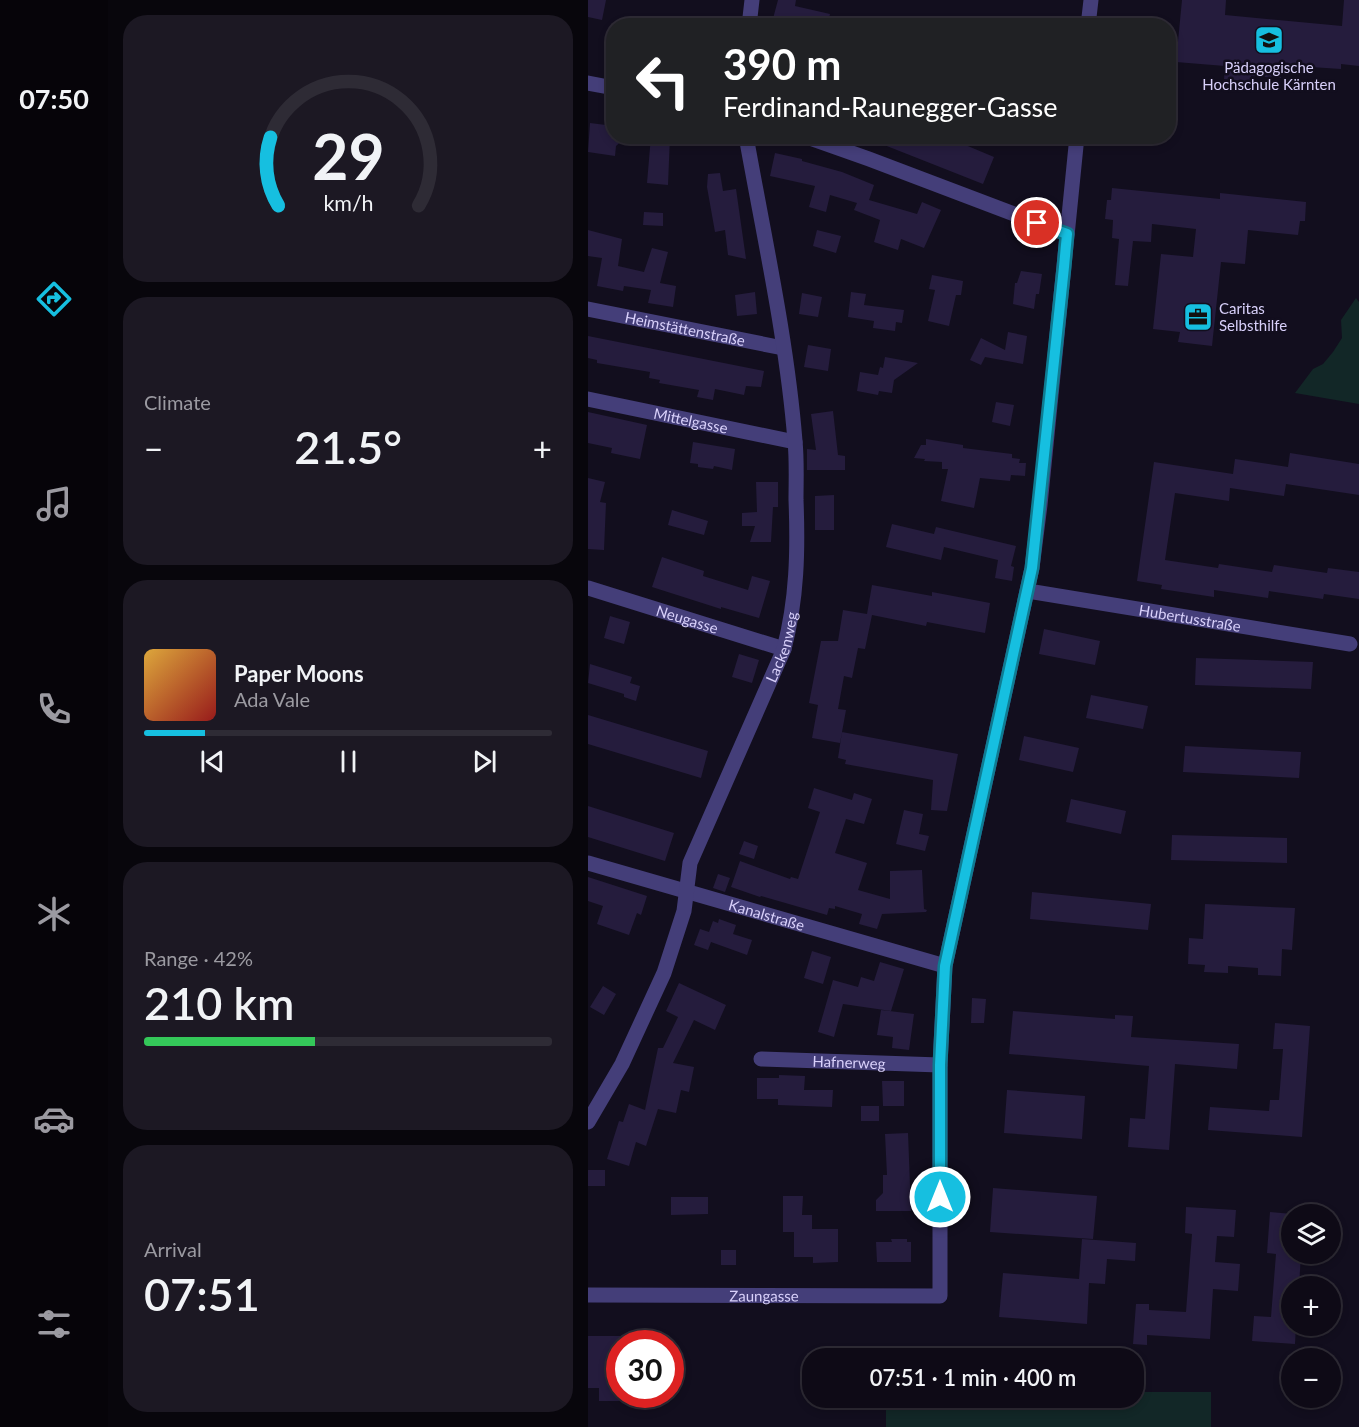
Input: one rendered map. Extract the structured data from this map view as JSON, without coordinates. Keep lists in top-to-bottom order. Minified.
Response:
{"streets":{"street":["Heimstättenstraße","Mittelgasse","Hubertusstraße","Neugasse","Lackenweg","Kanalstraße","Hafnerweg","Zaungasse"]},"crossings":[["Heimstättenstraße","Lackenweg"],["Mittelgasse","Lackenweg"],["Neugasse","Lackenweg"],["Lackenweg","Kanalstraße"],["Hafnerweg","Zaungasse"]],"places":{"school or university":["Pädagogische Hochschule Kärnten"],"office":["Caritas Selbsthilfe"]},"page":{"tabs":"07:50","turn":["390 m","Ferdinand-Raunegger-Gasse"],"tile":["Climate",["Range · 42%","210 km"],["Arrival","07:51"]],"heat":["−","21.5°","+"],"song":["Paper Moons","Ada Vale"],"map_buttons":["+","−"],"limit":"30","trip":"07:51 · 1 min · 400 m","gauge":["29","km/h"]}}
